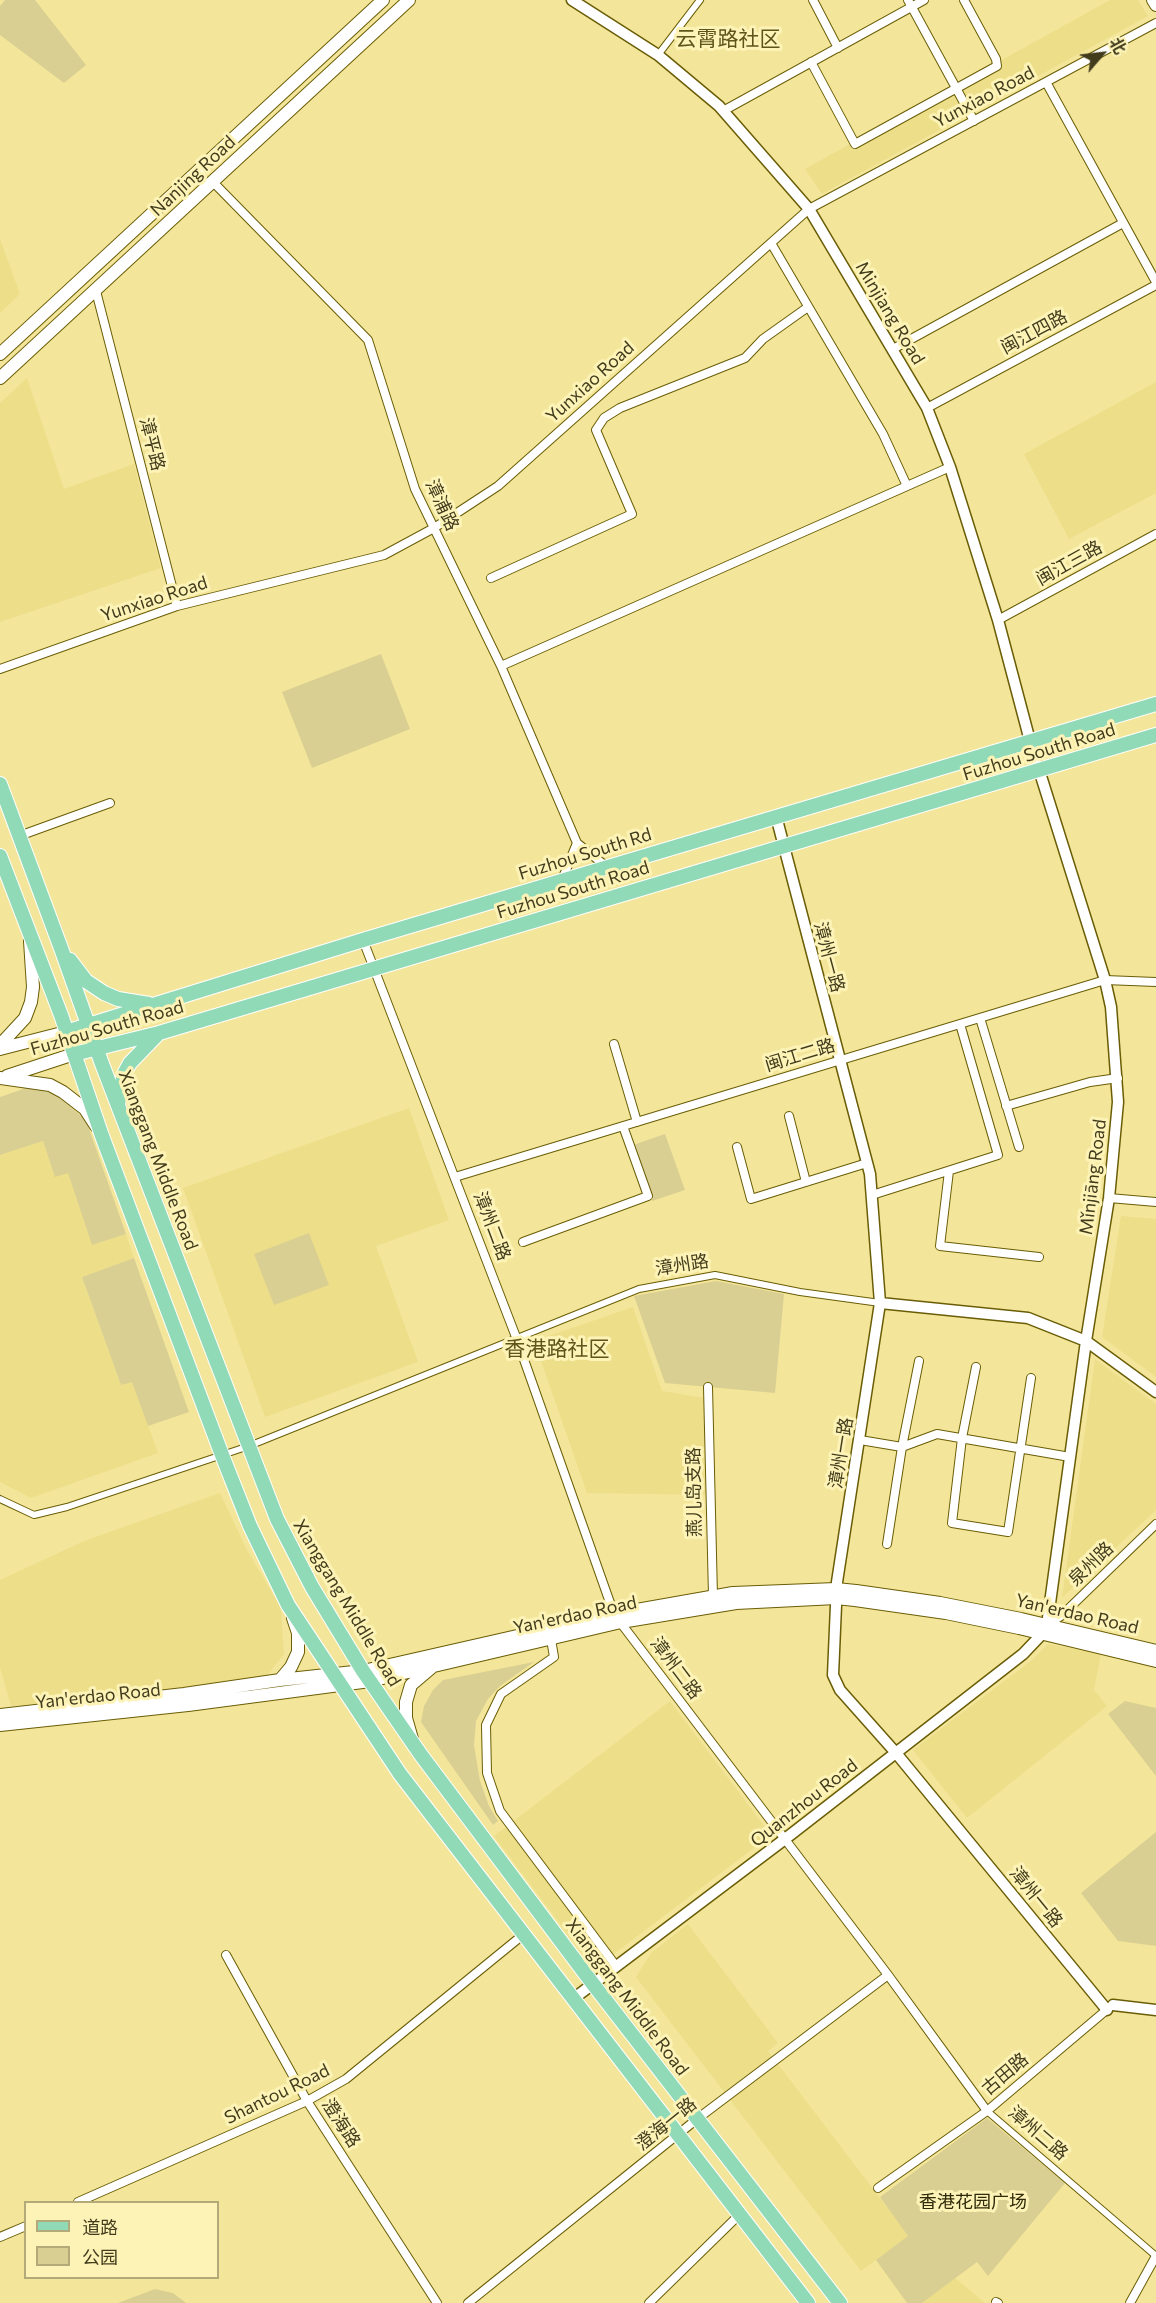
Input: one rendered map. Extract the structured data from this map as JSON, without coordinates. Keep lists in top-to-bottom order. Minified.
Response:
{"streets":{"main road":["Nanjing Road","Fuzhou South Road","Fuzhou South Rd","Xianggang Middle Road","Yan'erdao Road"],"street":["Yunxiao Road","Minjiang Road","闽江四路","漳平路","漳浦路","闽江三路","漳州一路","闽江二路","Mǐnjiāng Road","漳州二路","漳州路","燕儿岛支路","泉州路","Quanzhou Road","古田路","Shantou Road","澄海路","澄海一路"]},"crossings":[["Yunxiao Road","Minjiang Road"],["Yunxiao Road","漳平路"],["Yunxiao Road","漳浦路"],["Nanjing Road","漳平路"],["Nanjing Road","漳浦路"],["Minjiang Road","闽江四路"],["Minjiang Road","闽江三路"],["Minjiang Road","Fuzhou South Road"],["Minjiang Road","Fuzhou South Rd"],["Minjiang Road","Mǐnjiāng Road"],["Fuzhou South Road","Fuzhou South Rd"],["Fuzhou South Road","漳州一路"],["Fuzhou South Road","Xianggang Middle Road"],["Fuzhou South Road","Mǐnjiāng Road"],["Fuzhou South Road","漳州二路"],["Fuzhou South Rd","漳州一路"],["Fuzhou South Rd","Mǐnjiāng Road"],["Fuzhou South Rd","漳州二路"],["漳州一路","闽江二路"],["漳州一路","漳州路"],["漳州一路","Yan'erdao Road"],["漳州一路","Quanzhou Road"],["漳州一路","古田路"],["闽江二路","Mǐnjiāng Road"],["闽江二路","漳州二路"],["Xianggang Middle Road","漳州路"],["Xianggang Middle Road","Yan'erdao Road"],["Xianggang Middle Road","Quanzhou Road"],["Xianggang Middle Road","澄海一路"],["Mǐnjiāng Road","漳州路"],["Mǐnjiāng Road","泉州路"],["Mǐnjiāng Road","Yan'erdao Road"],["Mǐnjiāng Road","Quanzhou Road"],["漳州二路","漳州路"],["漳州二路","Yan'erdao Road"],["漳州二路","Quanzhou Road"],["漳州二路","古田路"],["漳州二路","澄海一路"],["燕儿岛支路","Yan'erdao Road"],["泉州路","Yan'erdao Road"],["泉州路","Quanzhou Road"],["Yan'erdao Road","Quanzhou Road"],["Shantou Road","澄海路"]],"districts":["云霄路社区","香港路社区"],"parks":["香港花园广场"],"legend":["道路","公园"],"north":"top right"}
